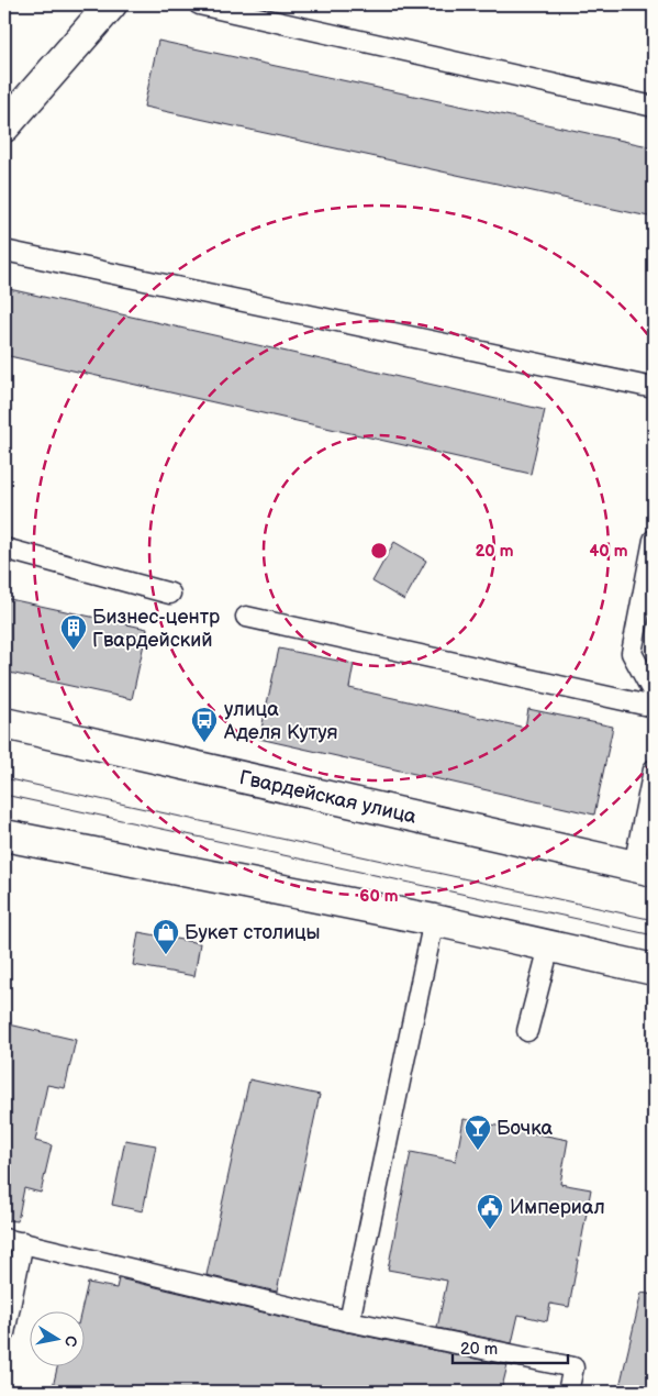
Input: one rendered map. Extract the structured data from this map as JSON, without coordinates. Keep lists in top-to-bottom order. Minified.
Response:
{"streets":{"main road":["Гвардейская улица"]},"places":{"building":["Бизнес-центр Гвардейский"],"bus stop":["улица Аделя Кутуя"],"shop":["Букет столицы"],"bar":["Бочка"],"public building":["Империал"]},"scale_bar":"20 m","north":"right","rings":["20 m","40 m","60 m"]}
